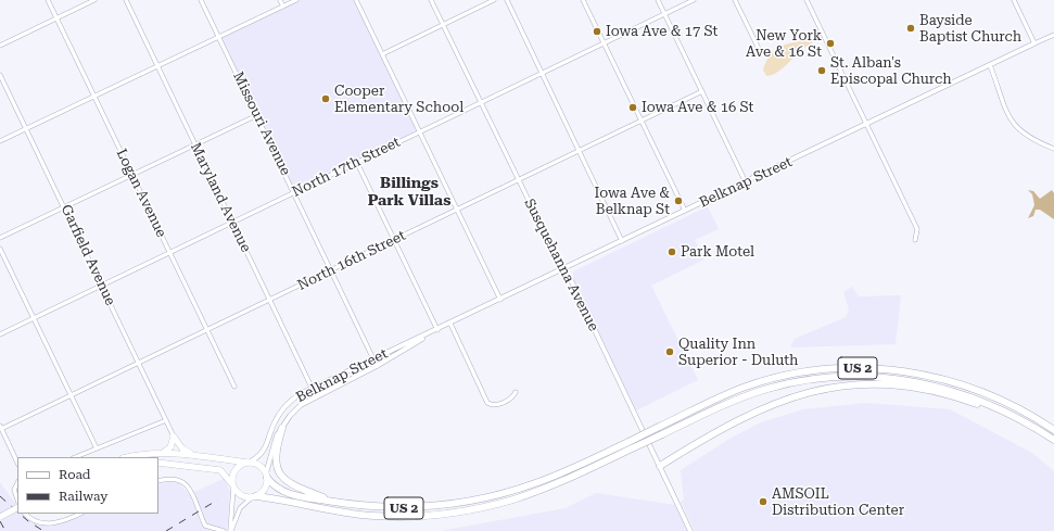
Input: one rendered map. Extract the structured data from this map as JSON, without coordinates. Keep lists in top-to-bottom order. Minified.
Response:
{"streets":{"highway":["US 2"],"street":["Missouri Avenue","North 17th Street","Belknap Street","Logan Avenue","Maryland Avenue","Garfield Avenue","North 16th Street","Susquehanna Avenue"]},"crossings":[["Missouri Avenue","North 17th Street"],["Missouri Avenue","Belknap Street"],["Missouri Avenue","North 16th Street"],["North 17th Street","Logan Avenue"],["North 17th Street","Maryland Avenue"],["North 17th Street","Garfield Avenue"],["North 17th Street","Susquehanna Avenue"],["Belknap Street","Maryland Avenue"],["Belknap Street","Susquehanna Avenue"],["Belknap Street","US 2"],["Logan Avenue","North 16th Street"],["Maryland Avenue","North 16th Street"],["Garfield Avenue","North 16th Street"],["North 16th Street","Susquehanna Avenue"]],"districts":["Billings Park Villas"],"places":["Bayside Baptist Church","Iowa Ave & 17 St","New York Ave & 16 St","St. Alban's Episcopal Church","Cooper Elementary School","Iowa Ave & 16 St","Iowa Ave & Belknap St","Park Motel","Quality Inn Superior - Duluth","AMSOIL Distribution Center"],"legend":["Road","Railway"]}
